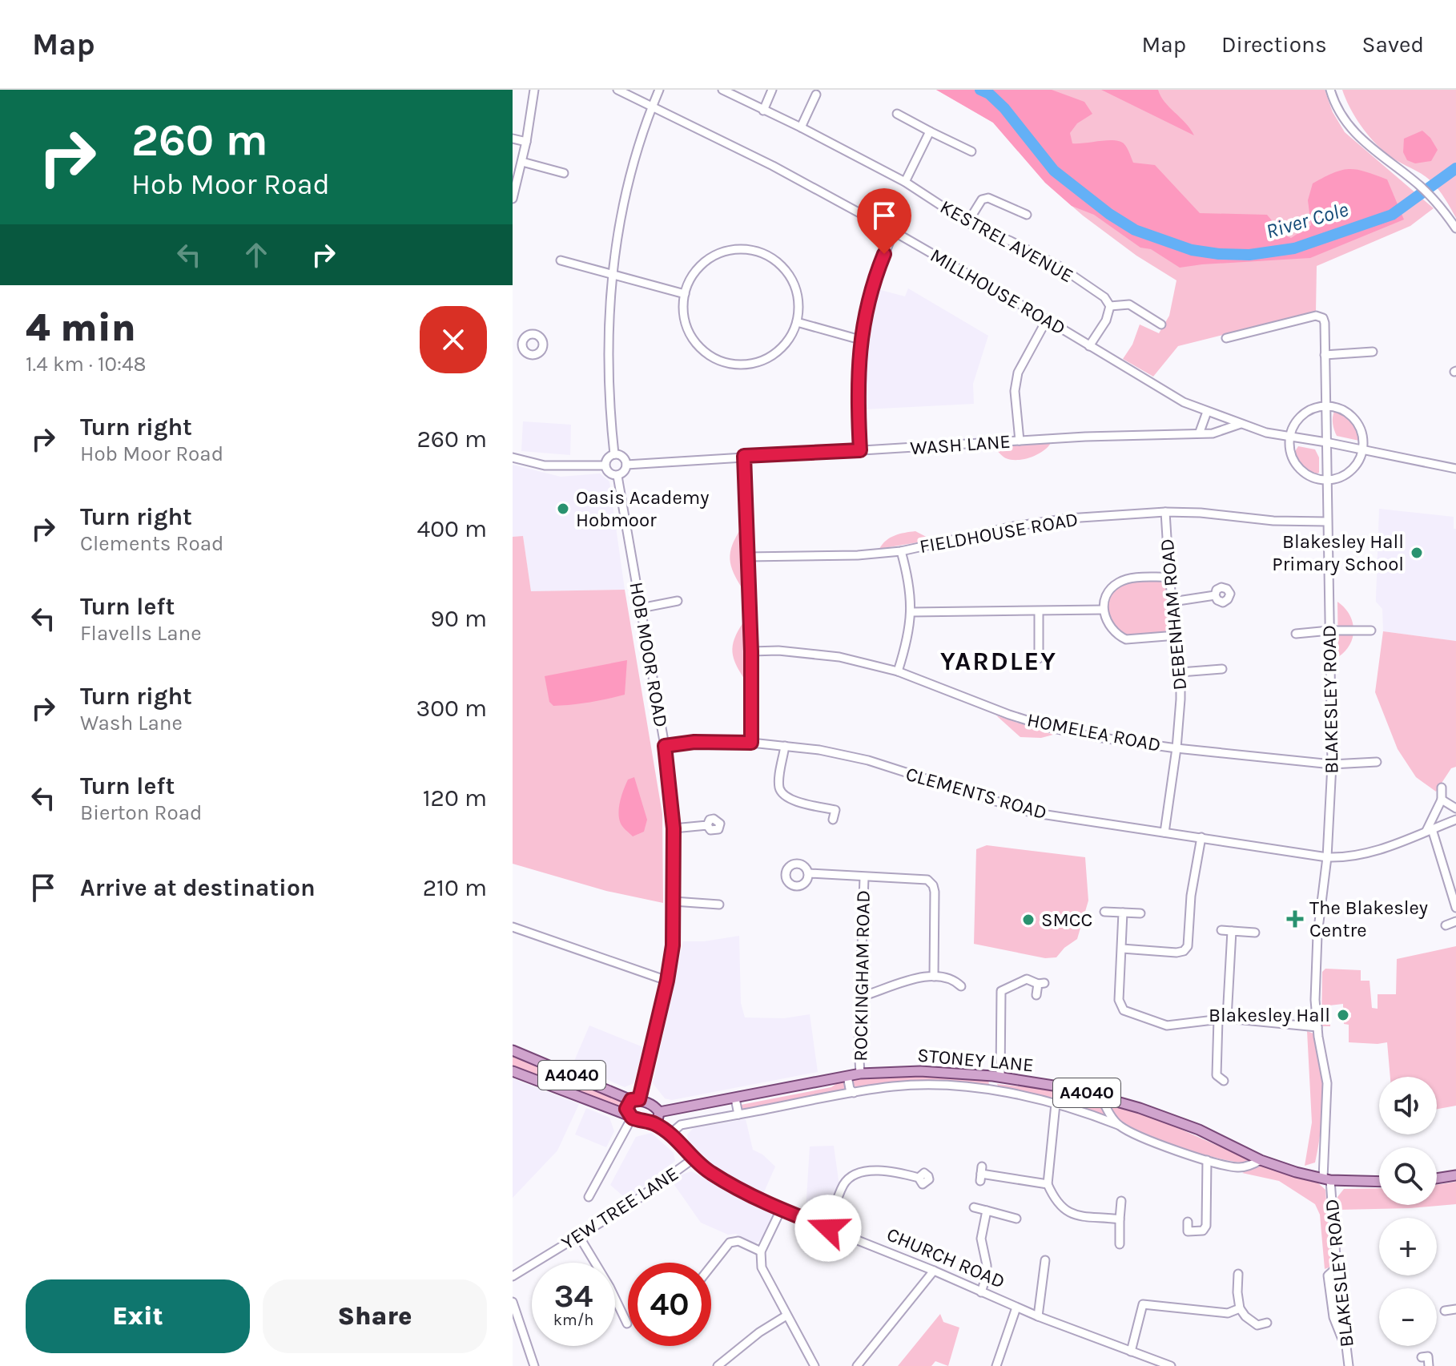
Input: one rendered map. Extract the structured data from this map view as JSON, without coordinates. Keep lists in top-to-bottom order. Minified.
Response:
{"streets":{"main road":["STONEY LANE","A4040","CHURCH ROAD"],"street":["KESTREL AVENUE","MILLHOUSE ROAD","WASH LANE","FIELDHOUSE ROAD","DEBENHAM ROAD","HOB MOOR ROAD","BLAKESLEY ROAD","HOMELEA ROAD","CLEMENTS ROAD","ROCKINGHAM ROAD","YEW TREE LANE"]},"crossings":[["MILLHOUSE ROAD","WASH LANE"],["WASH LANE","HOB MOOR ROAD"],["FIELDHOUSE ROAD","DEBENHAM ROAD"],["FIELDHOUSE ROAD","BLAKESLEY ROAD"],["DEBENHAM ROAD","HOMELEA ROAD"],["DEBENHAM ROAD","CLEMENTS ROAD"],["HOB MOOR ROAD","CLEMENTS ROAD"],["HOB MOOR ROAD","A4040"],["BLAKESLEY ROAD","HOMELEA ROAD"],["BLAKESLEY ROAD","CLEMENTS ROAD"],["BLAKESLEY ROAD","STONEY LANE"],["ROCKINGHAM ROAD","STONEY LANE"],["STONEY LANE","A4040"],["YEW TREE LANE","CHURCH ROAD"]],"districts":["YARDLEY"],"water":["River Cole"],"places":{"other":["Oasis Academy Hobmoor","Blakesley Hall Primary School","SMCC","Blakesley Hall"],"health":["The Blakesley Centre"]},"page":{"header":"Map","nav":["Map","Directions","Saved"],"turn":["260 m","Hob Moor Road"],"heading":["4 min","1.4 km · 10:48"],"list":[{"name":"Turn right","note":"Hob Moor Road","value":"260 m"},{"name":"Turn right","note":"Clements Road","value":"400 m"},{"name":"Turn left","note":"Flavells Lane","value":"90 m"},{"name":"Turn right","note":"Wash Lane","value":"300 m"},{"name":"Turn left","note":"Bierton Road","value":"120 m"},{"name":"Arrive at destination","value":"210 m"}],"map_buttons":["+","−"],"speed":"34 km/h","limit":"40","buttons":["Exit","Share"]}}
